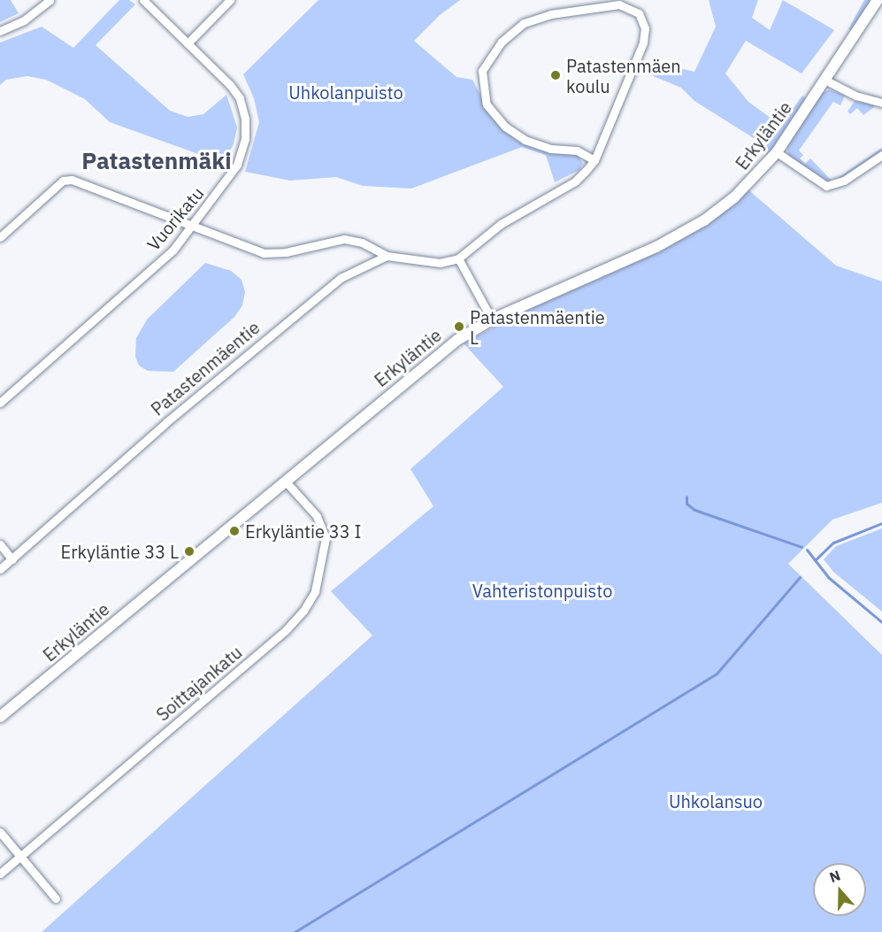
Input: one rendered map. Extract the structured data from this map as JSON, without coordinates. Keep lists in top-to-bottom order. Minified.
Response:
{"streets":{"street":["Erkyläntie","Vuorikatu","Patastenmäentie","Soittajankatu"]},"crossings":[["Erkyläntie","Soittajankatu"]],"districts":["Patastenmäki"],"parks":["Uhkolanpuisto","Vahteristonpuisto","Uhkolansuo"],"places":["Patastenmäen koulu","Patastenmäentie L","Erkyläntie 33 I","Erkyläntie 33 L"],"north":"top"}
